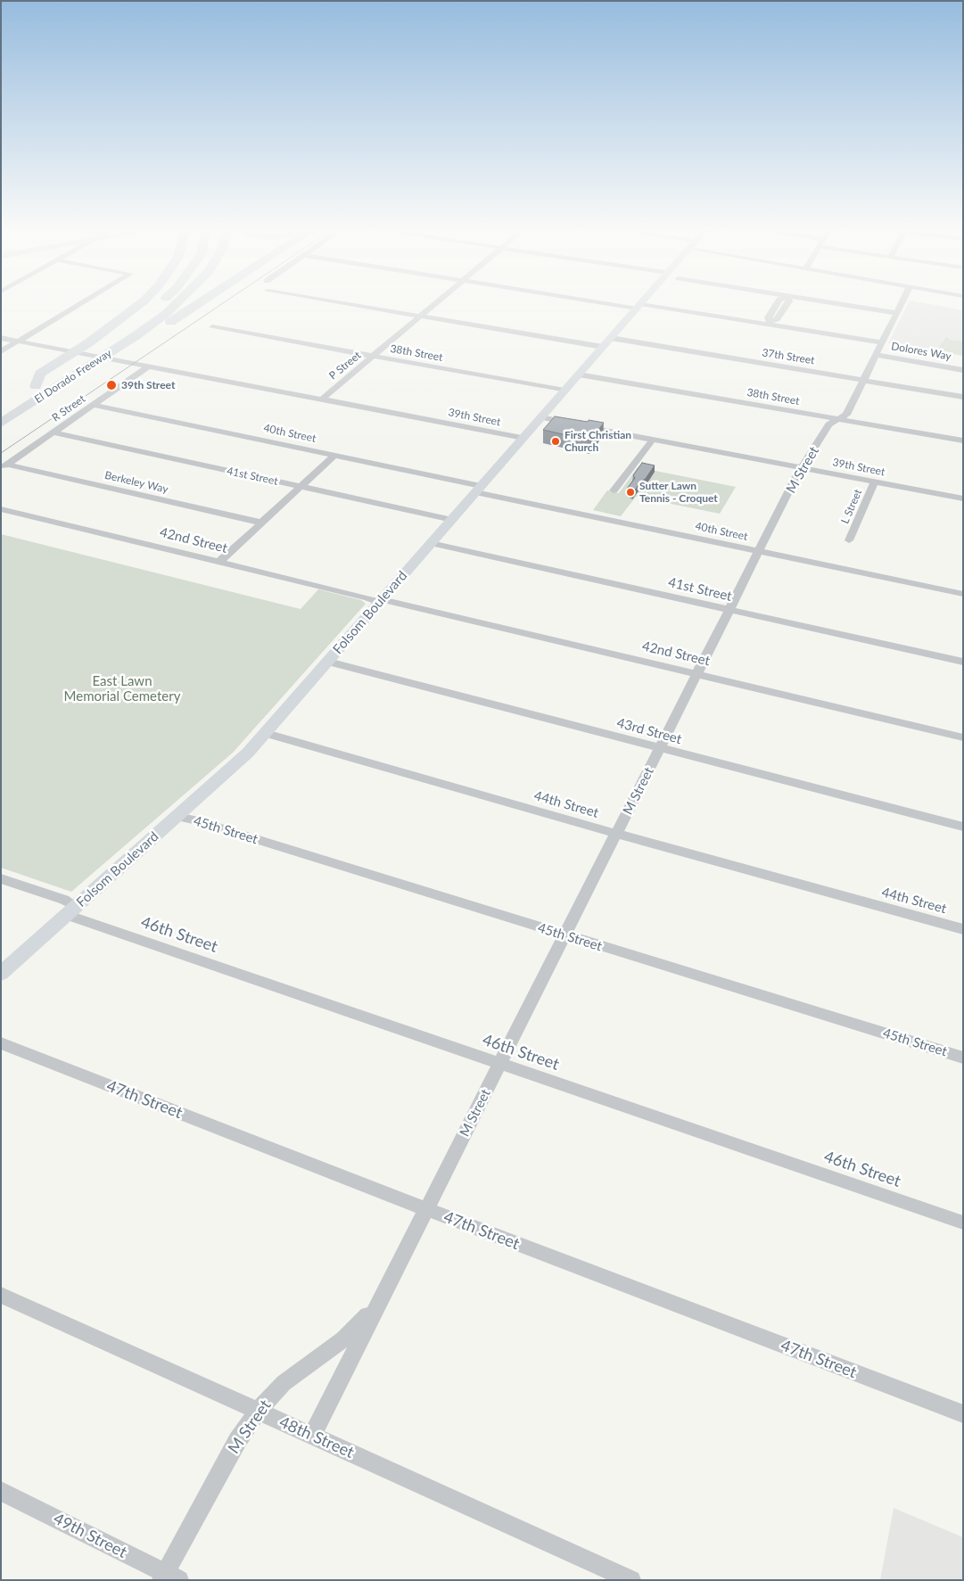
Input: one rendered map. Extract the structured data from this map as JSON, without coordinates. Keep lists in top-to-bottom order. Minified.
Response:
{"streets":{"highway":["El Dorado Freeway"],"main road":["Folsom Boulevard"],"street":["Dolores Way","38th Street","37th Street","P Street","R Street","39th Street","40th Street","M Street","41st Street","Berkeley Way","L Street","42nd Street","43rd Street","44th Street","45th Street","46th Street","47th Street","48th Street","49th Street"]},"crossings":[["Dolores Way","M Street"],["38th Street","P Street"],["38th Street","M Street"],["38th Street","Folsom Boulevard"],["37th Street","M Street"],["37th Street","Folsom Boulevard"],["P Street","39th Street"],["R Street","39th Street"],["R Street","40th Street"],["R Street","41st Street"],["R Street","Berkeley Way"],["39th Street","M Street"],["39th Street","L Street"],["39th Street","Folsom Boulevard"],["40th Street","M Street"],["40th Street","Folsom Boulevard"],["M Street","41st Street"],["M Street","42nd Street"],["M Street","43rd Street"],["M Street","44th Street"],["M Street","45th Street"],["M Street","46th Street"],["M Street","47th Street"],["M Street","48th Street"],["M Street","49th Street"],["41st Street","Folsom Boulevard"],["42nd Street","Folsom Boulevard"],["Folsom Boulevard","43rd Street"],["Folsom Boulevard","44th Street"],["Folsom Boulevard","45th Street"],["Folsom Boulevard","46th Street"]],"parks":["East Lawn Memorial Cemetery"],"places":["39th Street","First Christian Church","Sutter Lawn Tennis - Croquet"]}
